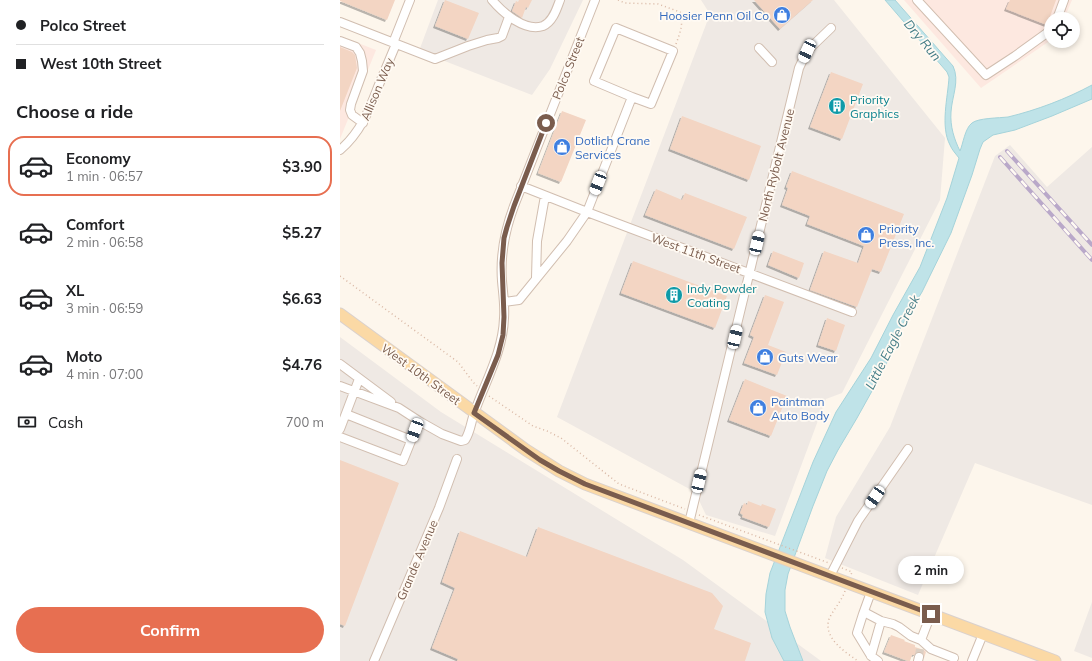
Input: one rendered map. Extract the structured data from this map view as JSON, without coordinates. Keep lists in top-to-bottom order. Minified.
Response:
{"streets":{"main road":["West 10th Street"],"street":["Polco Street","Allison Way","North Rybolt Avenue","West 11th Street","Grande Avenue"]},"crossings":[["Polco Street","West 11th Street"],["Polco Street","West 10th Street"],["North Rybolt Avenue","West 11th Street"],["North Rybolt Avenue","West 10th Street"]],"water":["Dry Run","Little Eagle Creek"],"places":{"shop":["Hoosier Penn Oil Co","Dotlich Crane Services","Priority Press, Inc.","Guts Wear","Paintman Auto Body"],"building":["Priority Graphics","Indy Powder Coating"]},"page":{"banner":["Polco Street","West 10th Street"],"heading":"Choose a ride","list":[{"name":"Economy","note":"1 min · 06:57","value":"$3.90"},{"name":"Comfort","note":"2 min · 06:58","value":"$5.27"},{"name":"XL","note":"3 min · 06:59","value":"$6.63"},{"name":"Moto","note":"4 min · 07:00","value":"$4.76"}],"pay":["Cash","700 m"],"bubble":"2 min","buttons":"Confirm"}}
